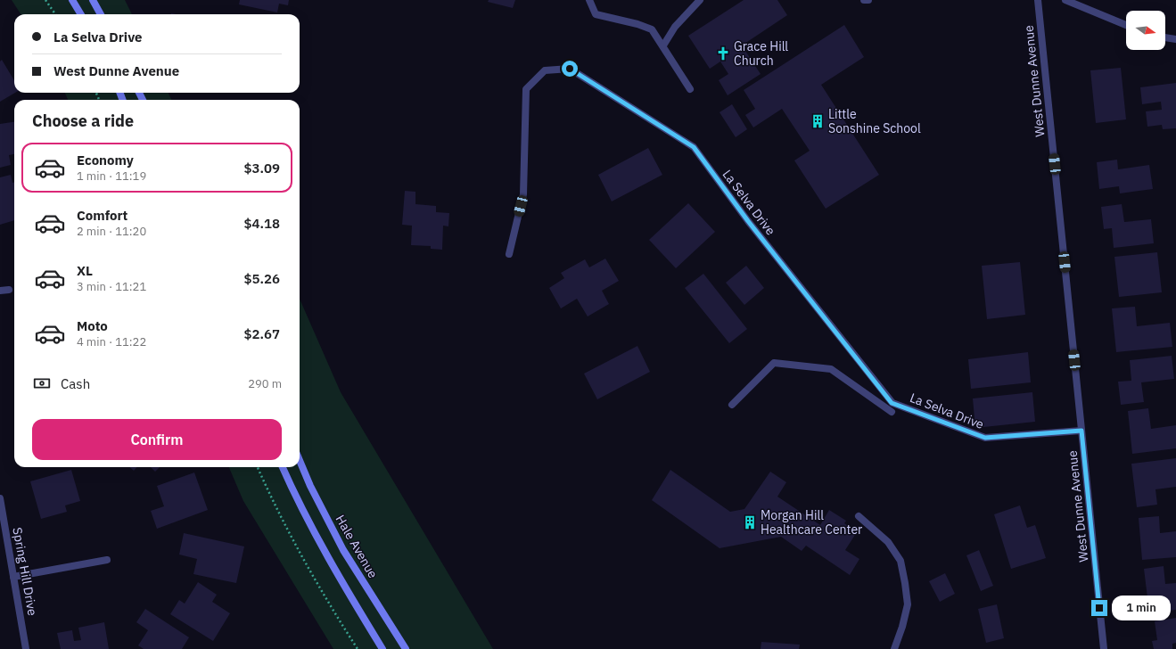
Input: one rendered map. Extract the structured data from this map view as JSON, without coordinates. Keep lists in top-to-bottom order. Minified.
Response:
{"streets":{"main road":["Hale Avenue"],"street":["West Dunne Avenue","La Selva Drive","Spring Hill Drive"]},"crossings":[["West Dunne Avenue","La Selva Drive"]],"places":{"church":["Grace Hill Church"],"building":["Little Sonshine School","Morgan Hill Healthcare Center"]},"north":"right","page":{"banner":["La Selva Drive","West Dunne Avenue"],"heading":"Choose a ride","list":[{"name":"Economy","note":"1 min · 11:19","value":"$3.09"},{"name":"Comfort","note":"2 min · 11:20","value":"$4.18"},{"name":"XL","note":"3 min · 11:21","value":"$5.26"},{"name":"Moto","note":"4 min · 11:22","value":"$2.67"}],"pay":["Cash","290 m"],"buttons":"Confirm","bubble":"1 min"}}
